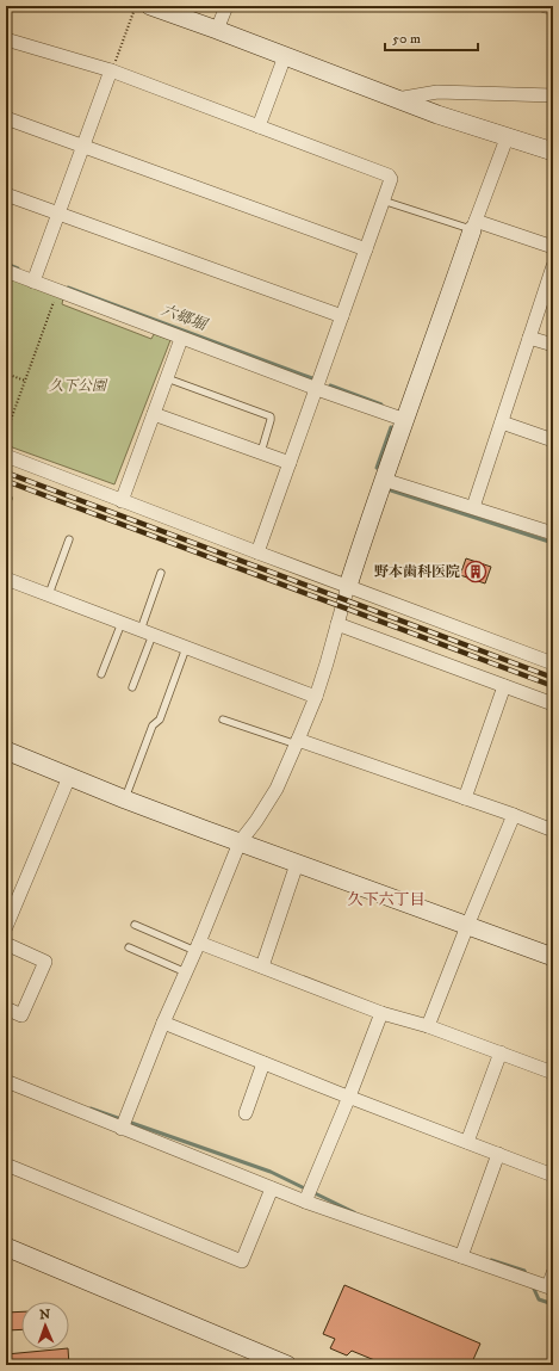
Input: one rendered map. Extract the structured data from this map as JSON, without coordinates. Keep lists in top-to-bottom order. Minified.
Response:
{"districts":["久下六丁目"],"water":["六郷堀"],"parks":["久下公園"],"places":{"building":["野本歯科医院"]},"scale_bar":"50 m","north":"top"}
